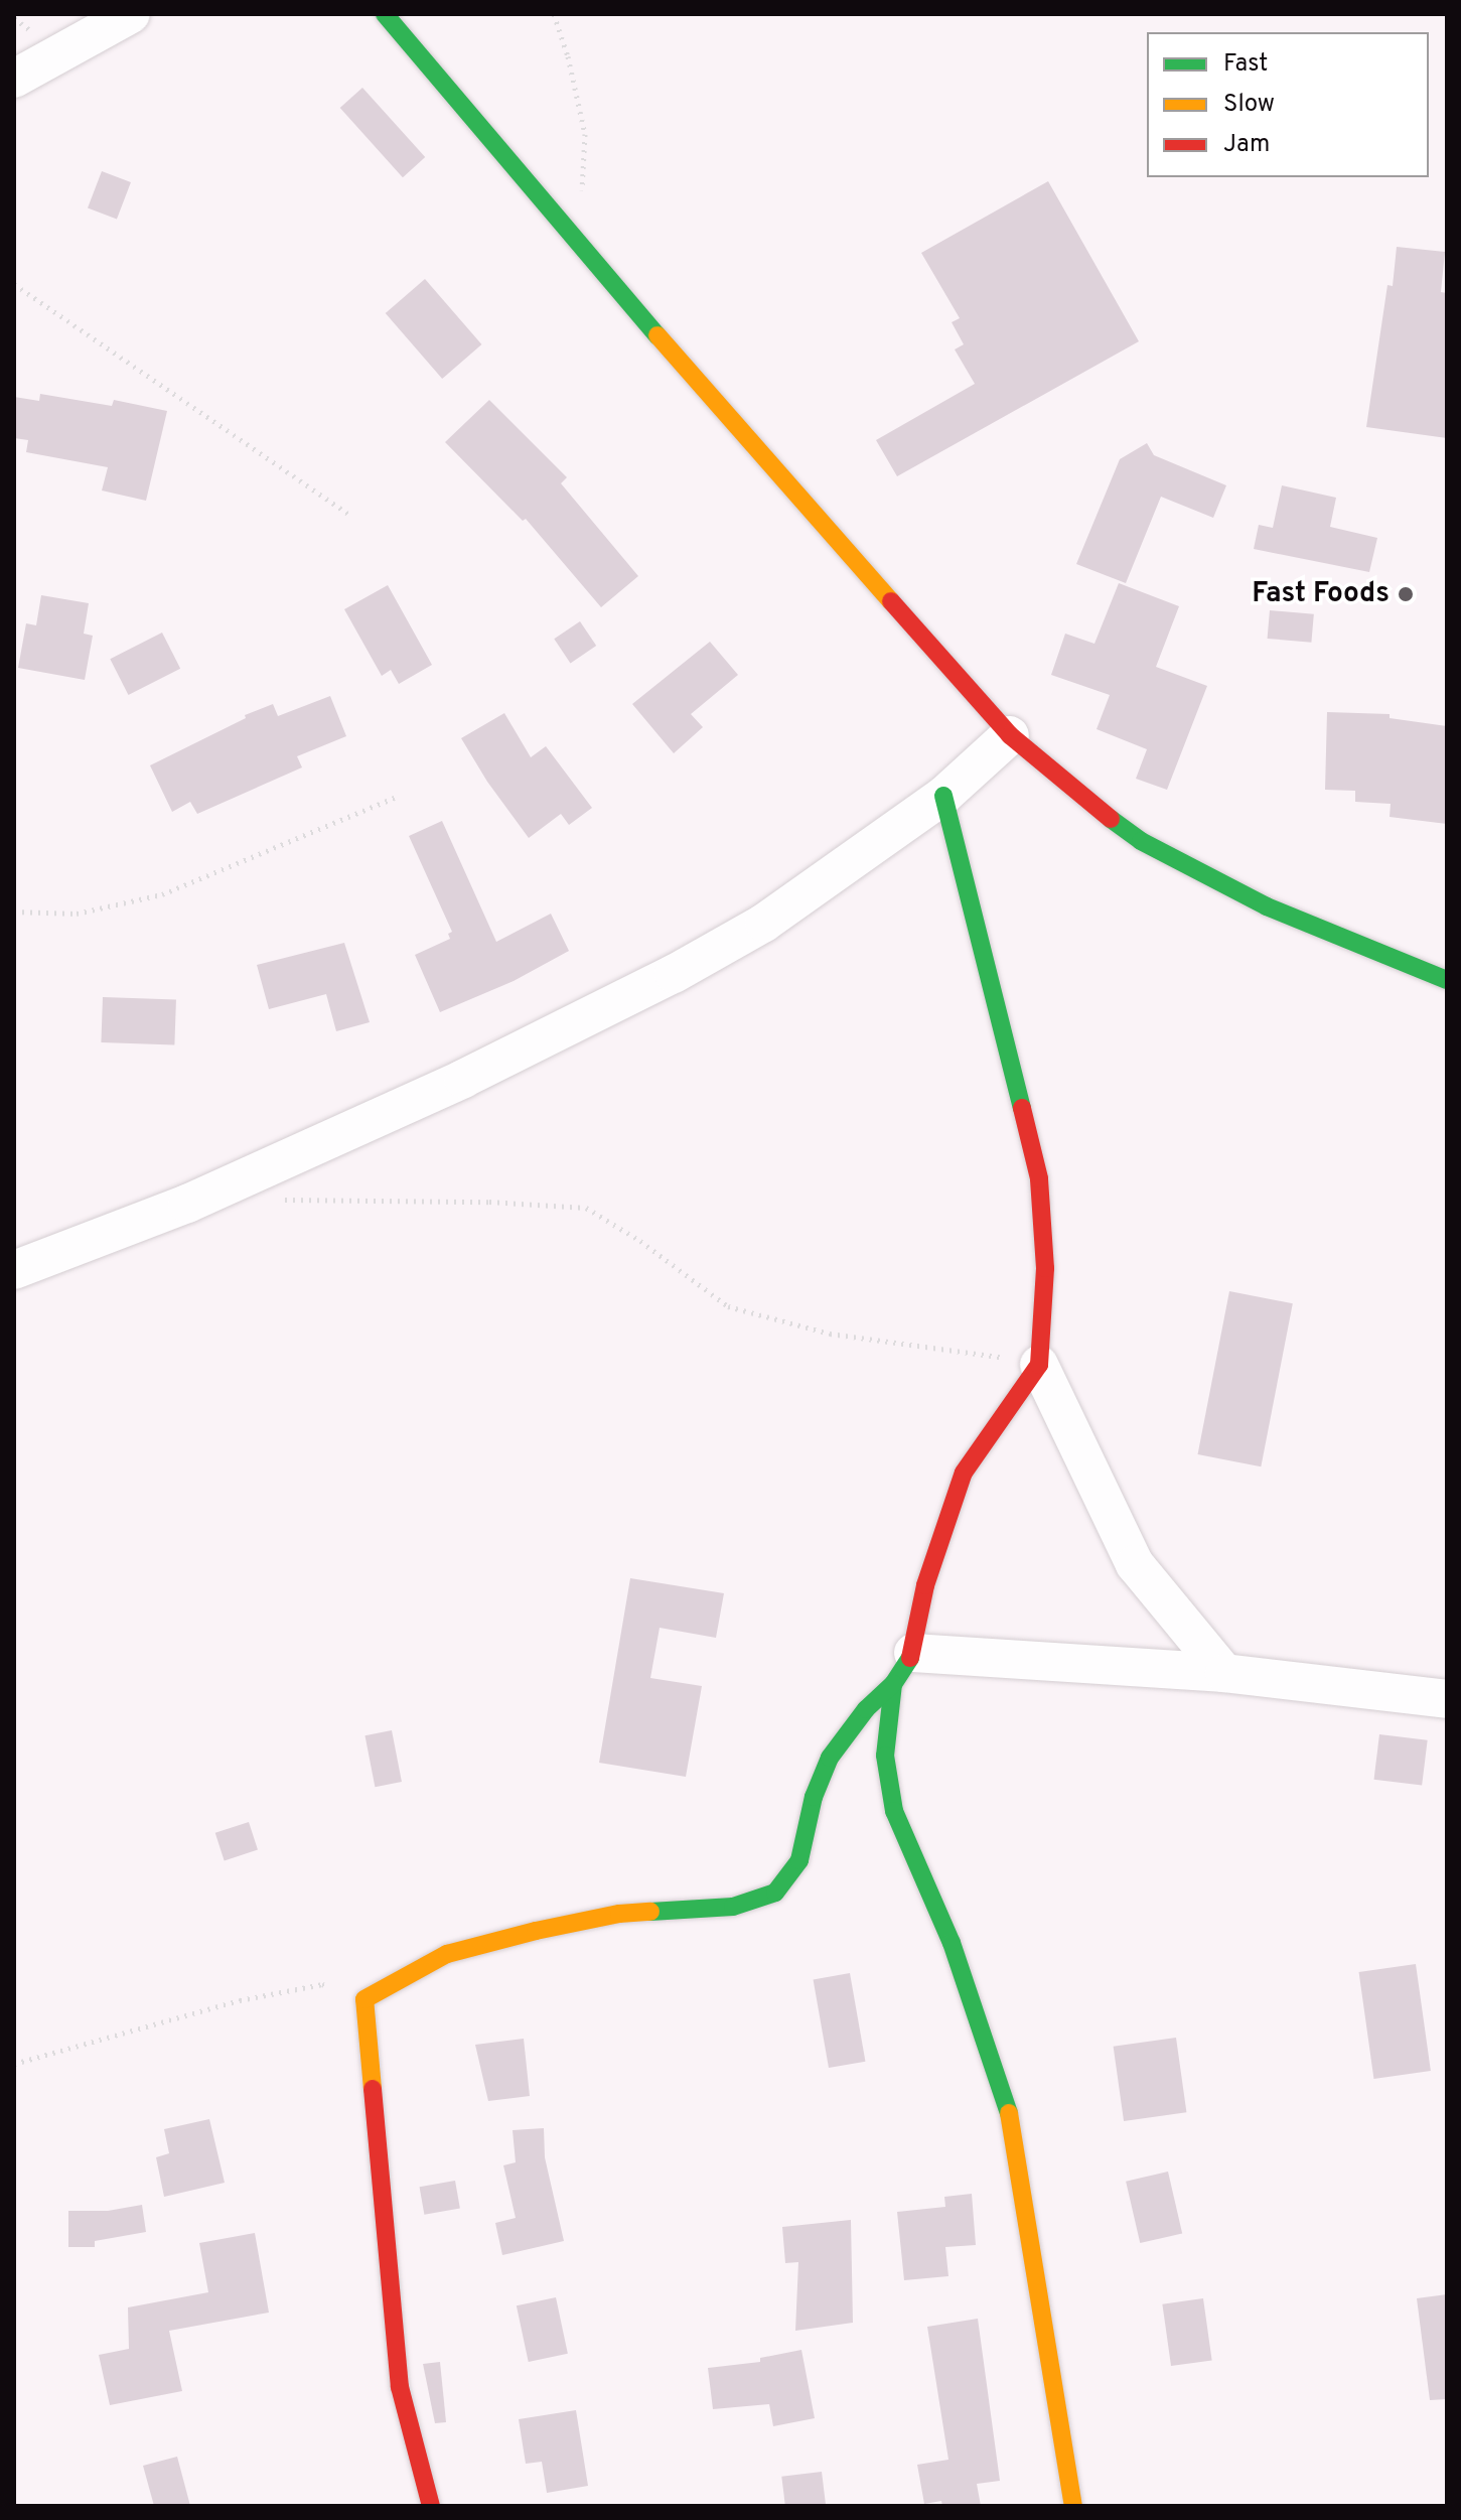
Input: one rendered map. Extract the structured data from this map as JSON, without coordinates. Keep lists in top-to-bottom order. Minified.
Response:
{"places":["Fast Foods"],"legend":["Fast","Slow","Jam"]}
